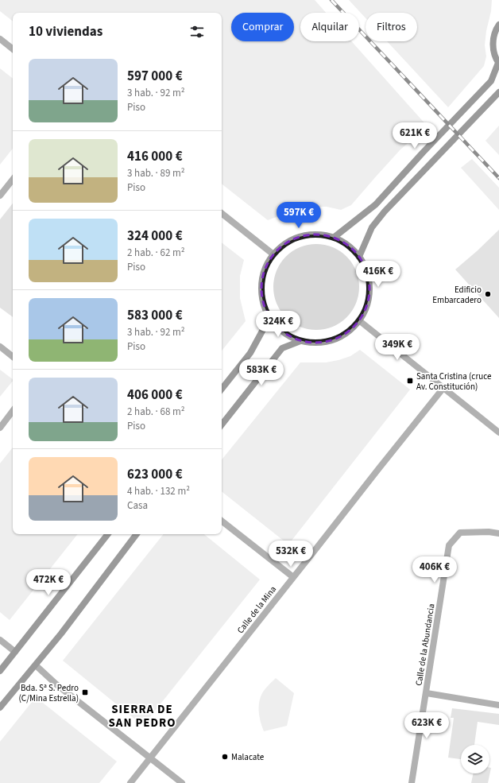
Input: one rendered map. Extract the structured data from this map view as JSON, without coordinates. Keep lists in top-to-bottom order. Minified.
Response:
{"streets":{"street":["Calle de la Mina","Calle de la Abundancia"]},"districts":["SIERRA DE SAN PEDRO"],"places":{"other":["Edificio Embarcadero","Malacate"],"transit":["Santa Cristina (cruce Av. Constitución)","Bda. Sª S. Pedro (C/Mina Estrella)"]},"page":{"chip":["Comprar","Alquilar","Filtros"],"heading":"10 viviendas","list":[{"name":"597 000 €","note":"3 hab. · 92 m² · Piso"},{"name":"416 000 €","note":"3 hab. · 89 m² · Piso"},{"name":"324 000 €","note":"2 hab. · 62 m² · Piso"},{"name":"583 000 €","note":"3 hab. · 92 m² · Piso"},{"name":"406 000 €","note":"2 hab. · 68 m² · Piso"},{"name":"623 000 €","note":"4 hab. · 132 m² · Casa"}],"price":["621K €","597K €","416K €","324K €","349K €","583K €","532K €","406K €","472K €","623K €"]}}
